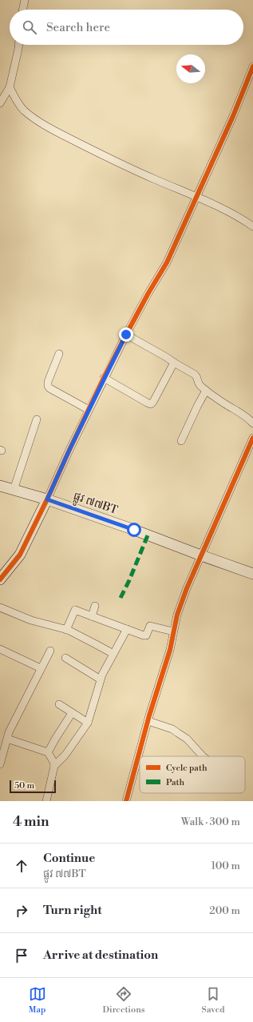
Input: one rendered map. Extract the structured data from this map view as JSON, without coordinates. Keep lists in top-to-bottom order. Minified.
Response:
{"streets":{"street":["ផ្លូវ ៧៧BT"]},"legend":["Cycle path","Path"],"scale_bar":"50 m","north":"left","page":{"search":"Search here","scale":"50 m","heading":["4 min","Walk · 300 m"],"list":[["Continue","ផ្លូវ ៧៧BT","100 m"],["Turn right","200 m"],"Arrive at destination"],"nav":["Map","Directions","Saved"]}}
